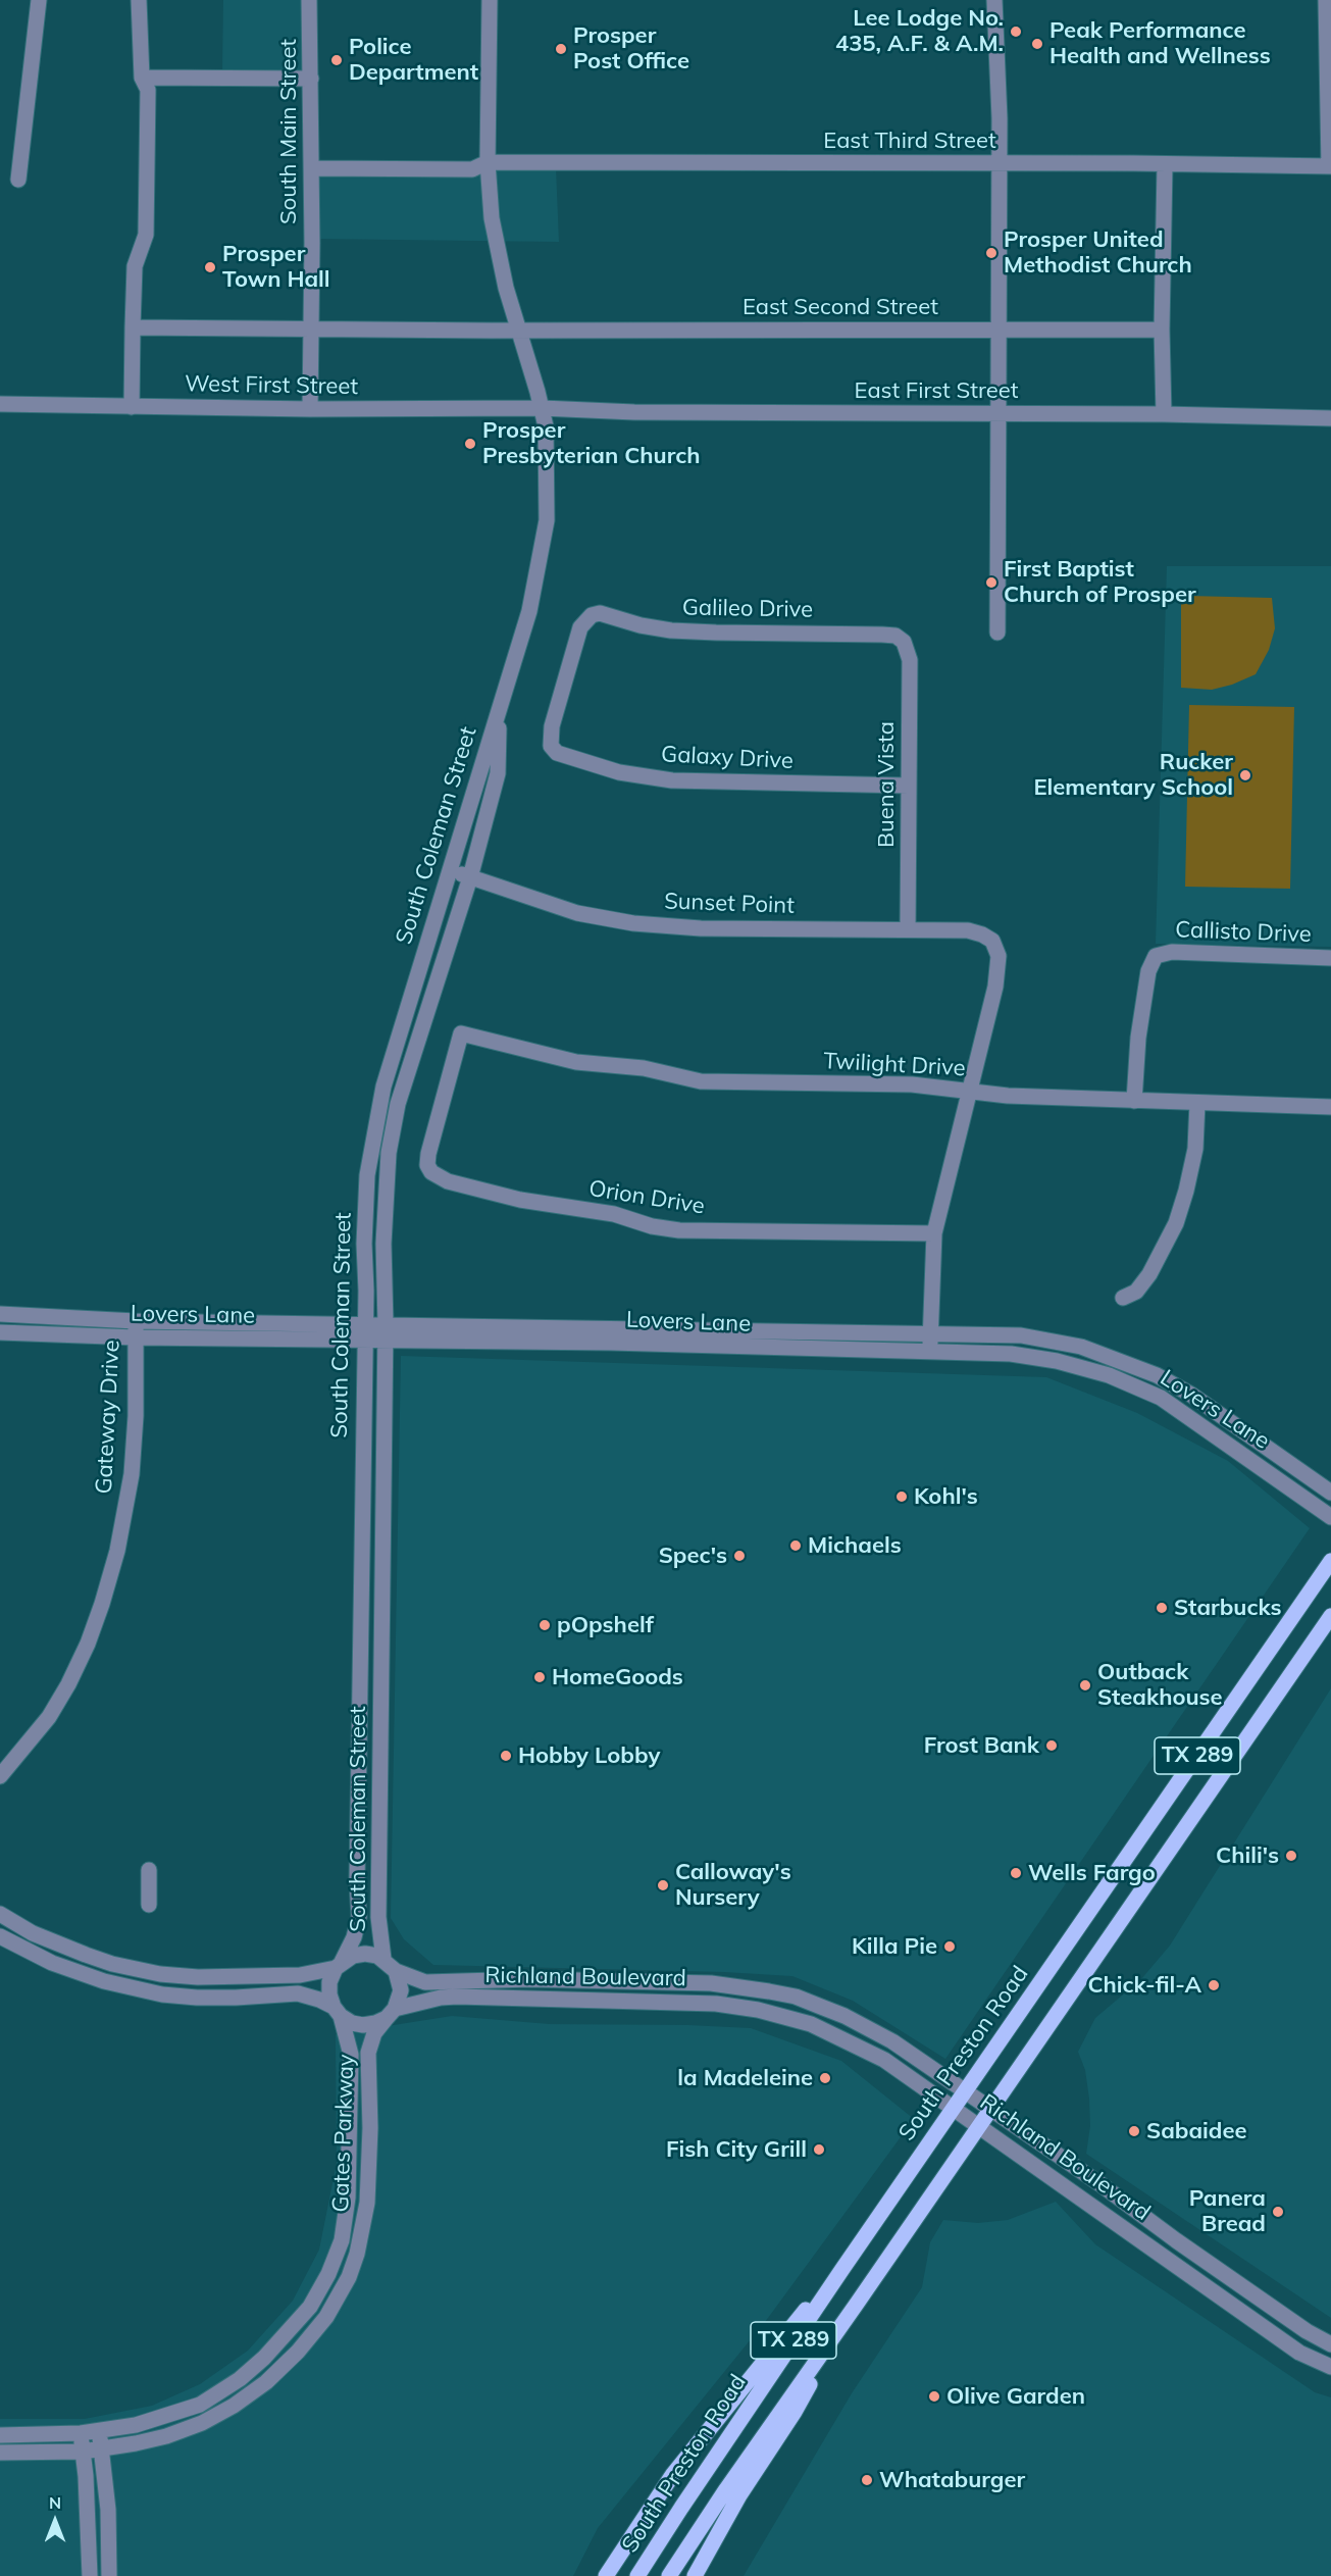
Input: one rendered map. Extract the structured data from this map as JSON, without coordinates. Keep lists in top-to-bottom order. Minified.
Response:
{"streets":{"main road":["TX 289","South Preston Road"],"street":["South Main Street","East Third Street","East Second Street","West First Street","East First Street","Galileo Drive","Galaxy Drive","Buena Vista","South Coleman Street","Sunset Point","Callisto Drive","Twilight Drive","Orion Drive","Lovers Lane","Gateway Drive","Richland Boulevard","Gates Parkway"]},"crossings":[["South Main Street","East Third Street"],["South Main Street","East Second Street"],["South Main Street","West First Street"],["East Third Street","South Coleman Street"],["East Second Street","South Coleman Street"],["West First Street","East First Street"],["West First Street","South Coleman Street"],["East First Street","South Coleman Street"],["Galileo Drive","Galaxy Drive"],["Galileo Drive","Buena Vista"],["Galaxy Drive","Buena Vista"],["Buena Vista","Sunset Point"],["South Coleman Street","Sunset Point"],["South Coleman Street","Lovers Lane"],["South Coleman Street","Richland Boulevard"],["South Coleman Street","Gates Parkway"],["Sunset Point","Twilight Drive"],["Callisto Drive","Twilight Drive"],["Twilight Drive","Orion Drive"],["Lovers Lane","Gateway Drive"],["Richland Boulevard","South Preston Road"],["Richland Boulevard","Gates Parkway"]],"places":["Lee Lodge No. 435, A.F. & A.M.","Peak Performance Health and Wellness","Prosper Post Office","Police Department","Prosper United Methodist Church","Prosper Town Hall","Prosper Presbyterian Church","First Baptist Church of Prosper","Rucker Elementary School","Kohl's","Michaels","Spec's","Starbucks","pOpshelf","HomeGoods","Outback Steakhouse","Frost Bank","Hobby Lobby","Chili's","Wells Fargo","Calloway's Nursery","Killa Pie","Chick-fil-A","la Madeleine","Sabaidee","Fish City Grill","Panera Bread","Olive Garden","Whataburger"],"north":"top"}
